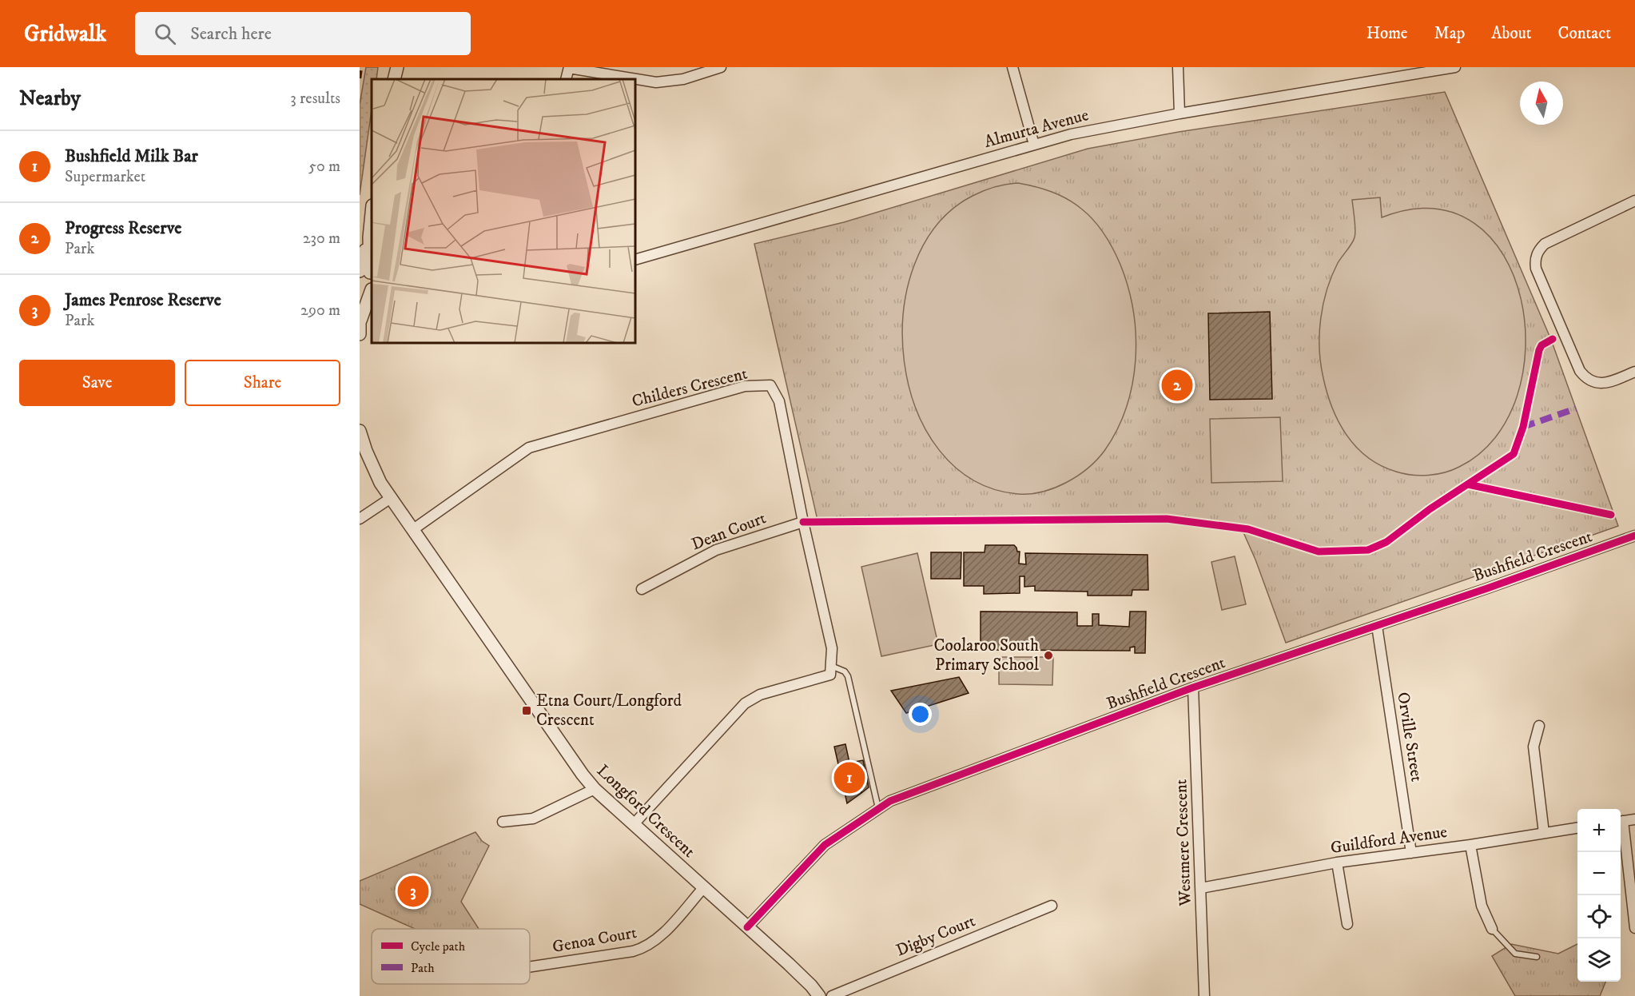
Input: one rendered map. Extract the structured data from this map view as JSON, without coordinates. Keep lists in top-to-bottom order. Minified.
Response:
{"streets":{"street":["Almurta Avenue","Childers Crescent","Dean Court","Bushfield Crescent","Orville Street","Longford Crescent","Guildford Avenue","Westmere Crescent","Digby Court","Genoa Court"]},"crossings":[["Childers Crescent","Dean Court"],["Childers Crescent","Longford Crescent"],["Bushfield Crescent","Orville Street"],["Bushfield Crescent","Longford Crescent"],["Bushfield Crescent","Westmere Crescent"],["Orville Street","Guildford Avenue"],["Longford Crescent","Genoa Court"],["Guildford Avenue","Westmere Crescent"]],"places":{"other":["Coolaroo South Primary School"],"transit":["Etna Court/Longford Crescent"]},"legend":["Cycle path","Path"],"north":"top","page":{"header":"Gridwalk","search":"Search here","nav":["Home","Map","About","Contact"],"heading":["Nearby","3 results"],"list":[{"mark":"1","name":"Bushfield Milk Bar","note":"Supermarket","value":"50 m"},{"mark":"2","name":"Progress Reserve","note":"Park","value":"230 m"},{"mark":"3","name":"James Penrose Reserve","note":"Park","value":"290 m"}],"buttons":["Save","Share"],"pins":["2","1","3"],"map_buttons":["+","−"]}}
